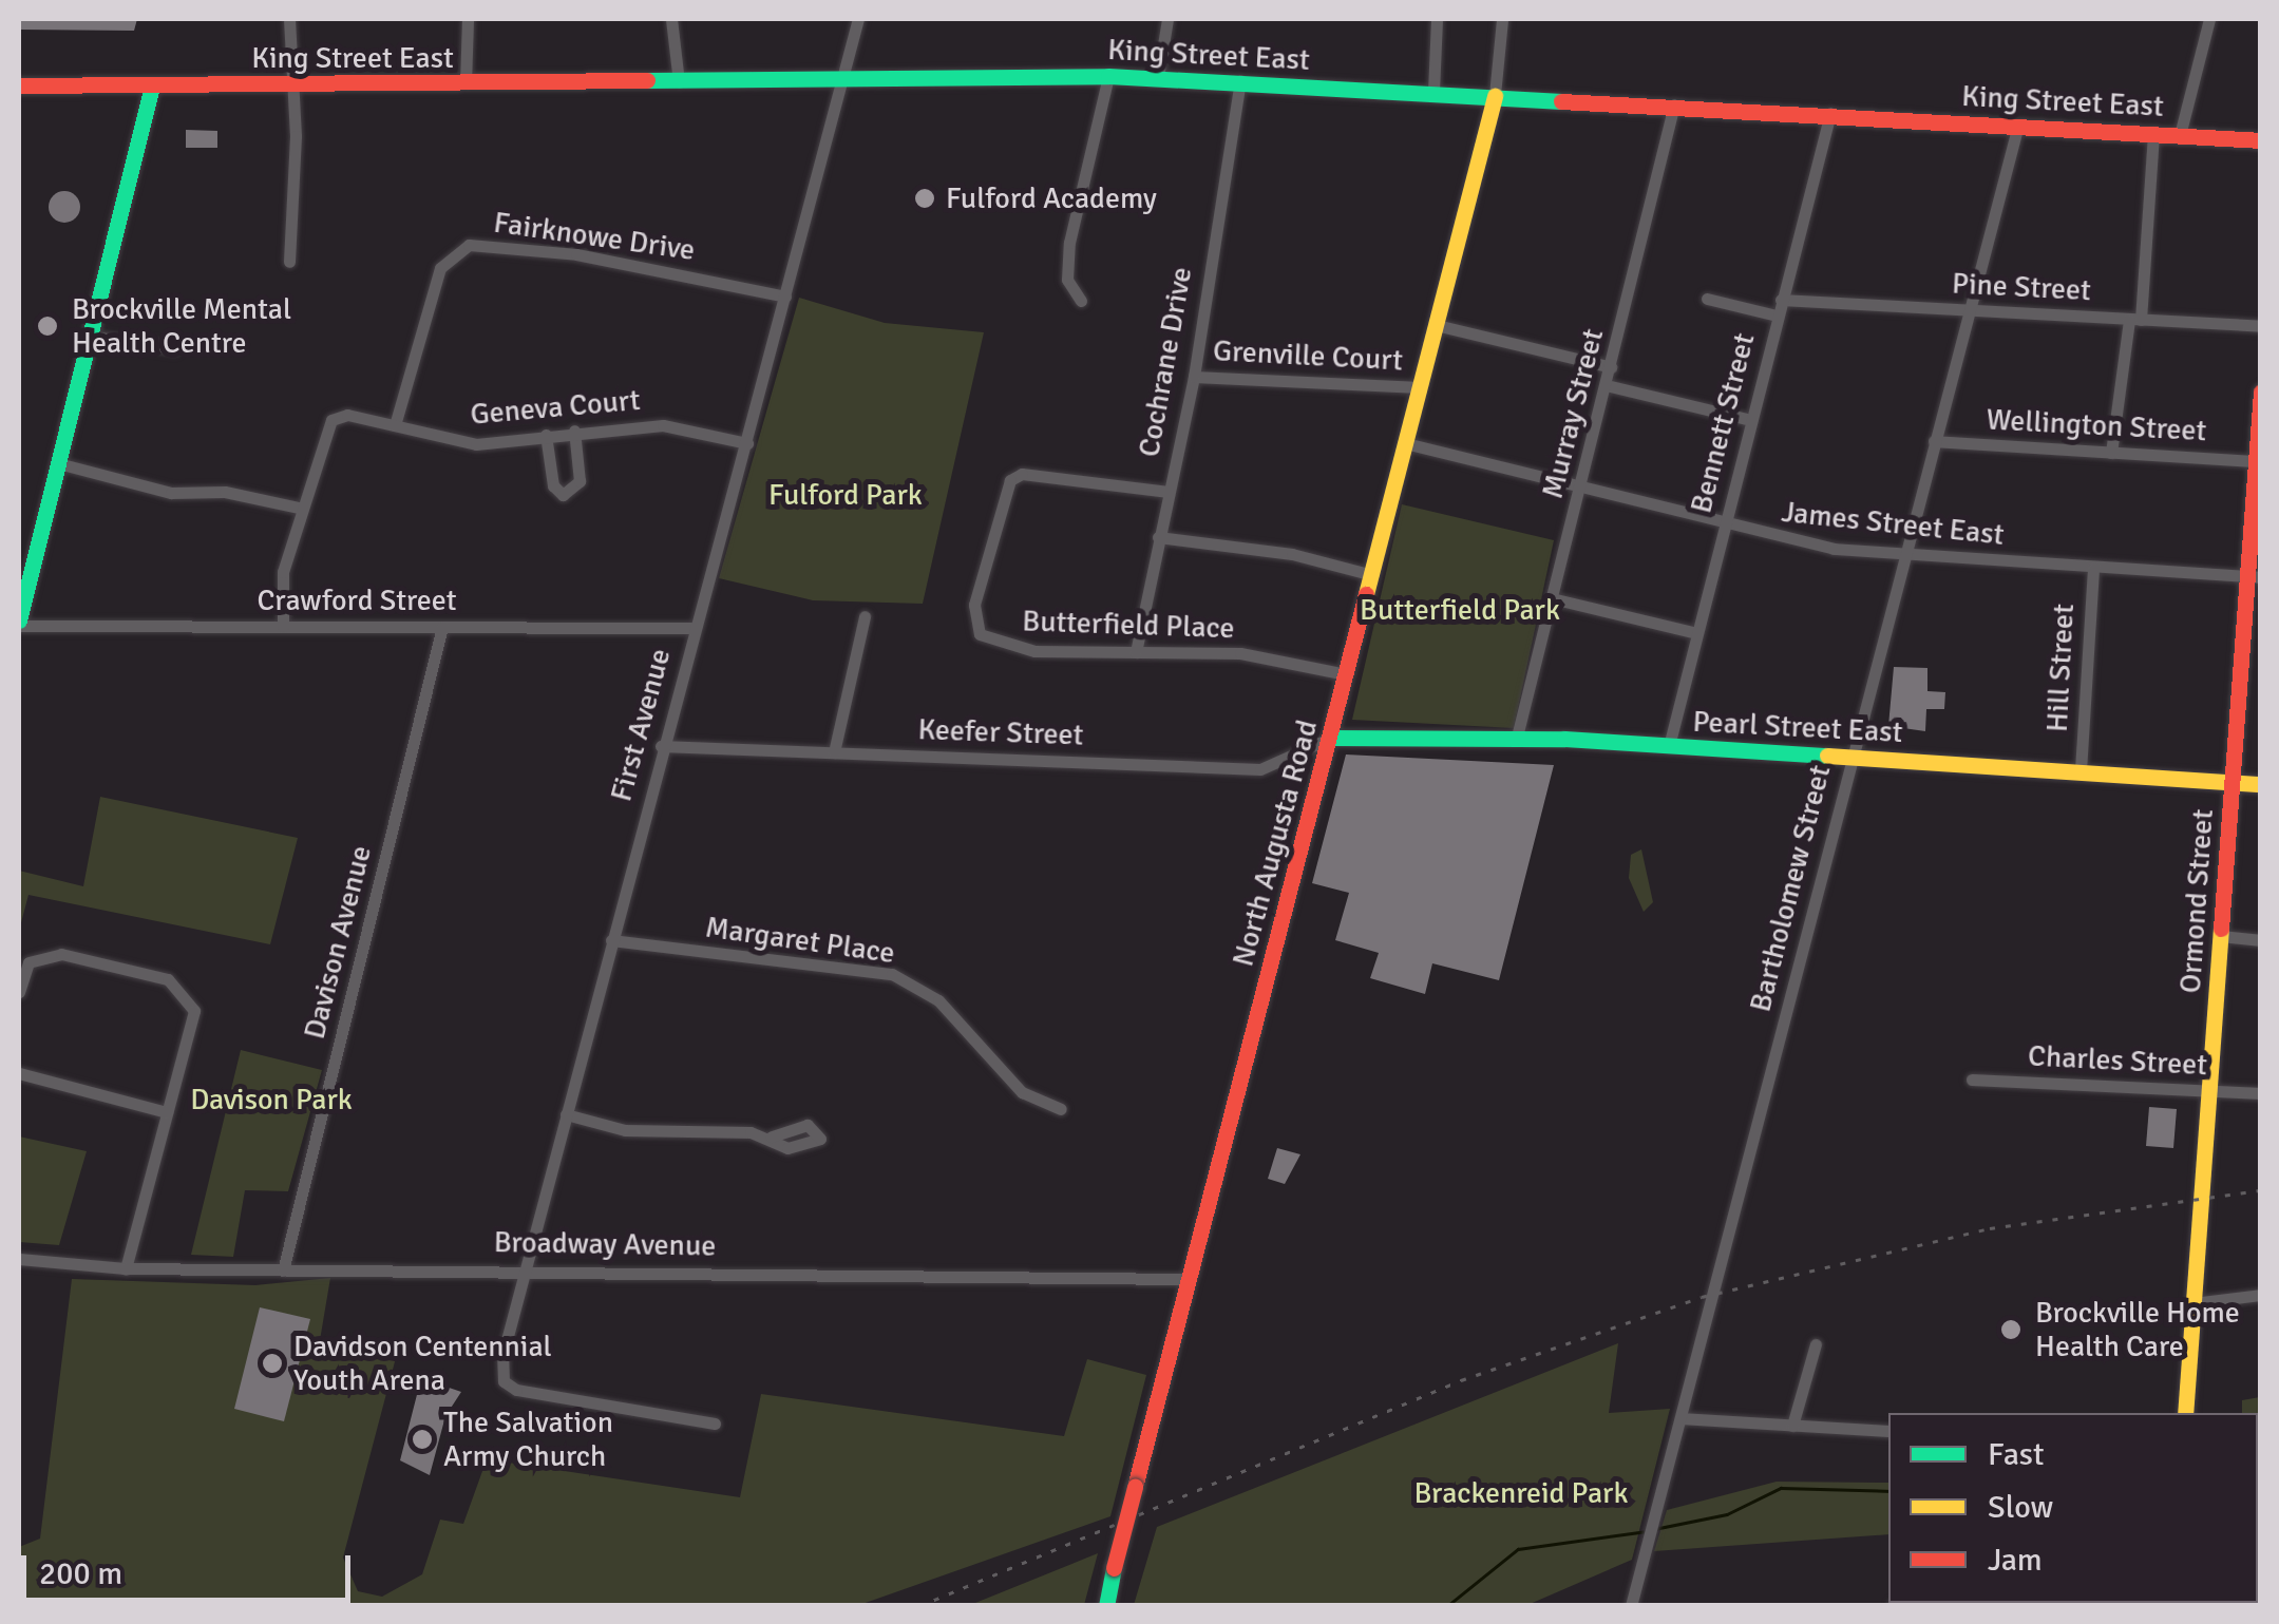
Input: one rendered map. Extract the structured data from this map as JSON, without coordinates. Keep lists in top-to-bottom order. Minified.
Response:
{"streets":{"main road":["King Street East","Pearl Street East","North Augusta Road","Ormond Street"],"street":["Fairknowe Drive","Pine Street","Grenville Court","Cochrane Drive","Geneva Court","Murray Street","Bennett Street","Wellington Street","James Street East","Crawford Street","Butterfield Place","Hill Street","First Avenue","Keefer Street","Bartholomew Street","Margaret Place","Davison Avenue","Charles Street","Broadway Avenue"]},"crossings":[["King Street East","Cochrane Drive"],["King Street East","Murray Street"],["King Street East","Bennett Street"],["King Street East","First Avenue"],["King Street East","North Augusta Road"],["King Street East","Bartholomew Street"],["Fairknowe Drive","Geneva Court"],["Fairknowe Drive","First Avenue"],["Pine Street","Bennett Street"],["Pine Street","Bartholomew Street"],["Grenville Court","Cochrane Drive"],["Grenville Court","North Augusta Road"],["Cochrane Drive","Butterfield Place"],["Geneva Court","Crawford Street"],["Geneva Court","First Avenue"],["Murray Street","James Street East"],["Murray Street","Pearl Street East"],["Bennett Street","James Street East"],["Bennett Street","Pearl Street East"],["Wellington Street","Bartholomew Street"],["Wellington Street","Ormond Street"],["James Street East","Hill Street"],["James Street East","North Augusta Road"],["James Street East","Bartholomew Street"],["James Street East","Ormond Street"],["Crawford Street","First Avenue"],["Crawford Street","Davison Avenue"],["Butterfield Place","North Augusta Road"],["Hill Street","Pearl Street East"],["First Avenue","Keefer Street"],["First Avenue","Margaret Place"],["First Avenue","Broadway Avenue"],["Pearl Street East","Keefer Street"],["Pearl Street East","North Augusta Road"],["Pearl Street East","Bartholomew Street"],["Pearl Street East","Ormond Street"],["Keefer Street","North Augusta Road"],["North Augusta Road","Broadway Avenue"],["Ormond Street","Charles Street"],["Davison Avenue","Broadway Avenue"]],"parks":["Fulford Park","Butterfield Park","Davison Park","Brackenreid Park"],"places":["Fulford Academy","Brockville Mental Health Centre","Brockville Home Health Care","Davidson Centennial Youth Arena","The Salvation Army Church"],"legend":["Fast","Slow","Jam"],"scale_bar":"200 m"}
